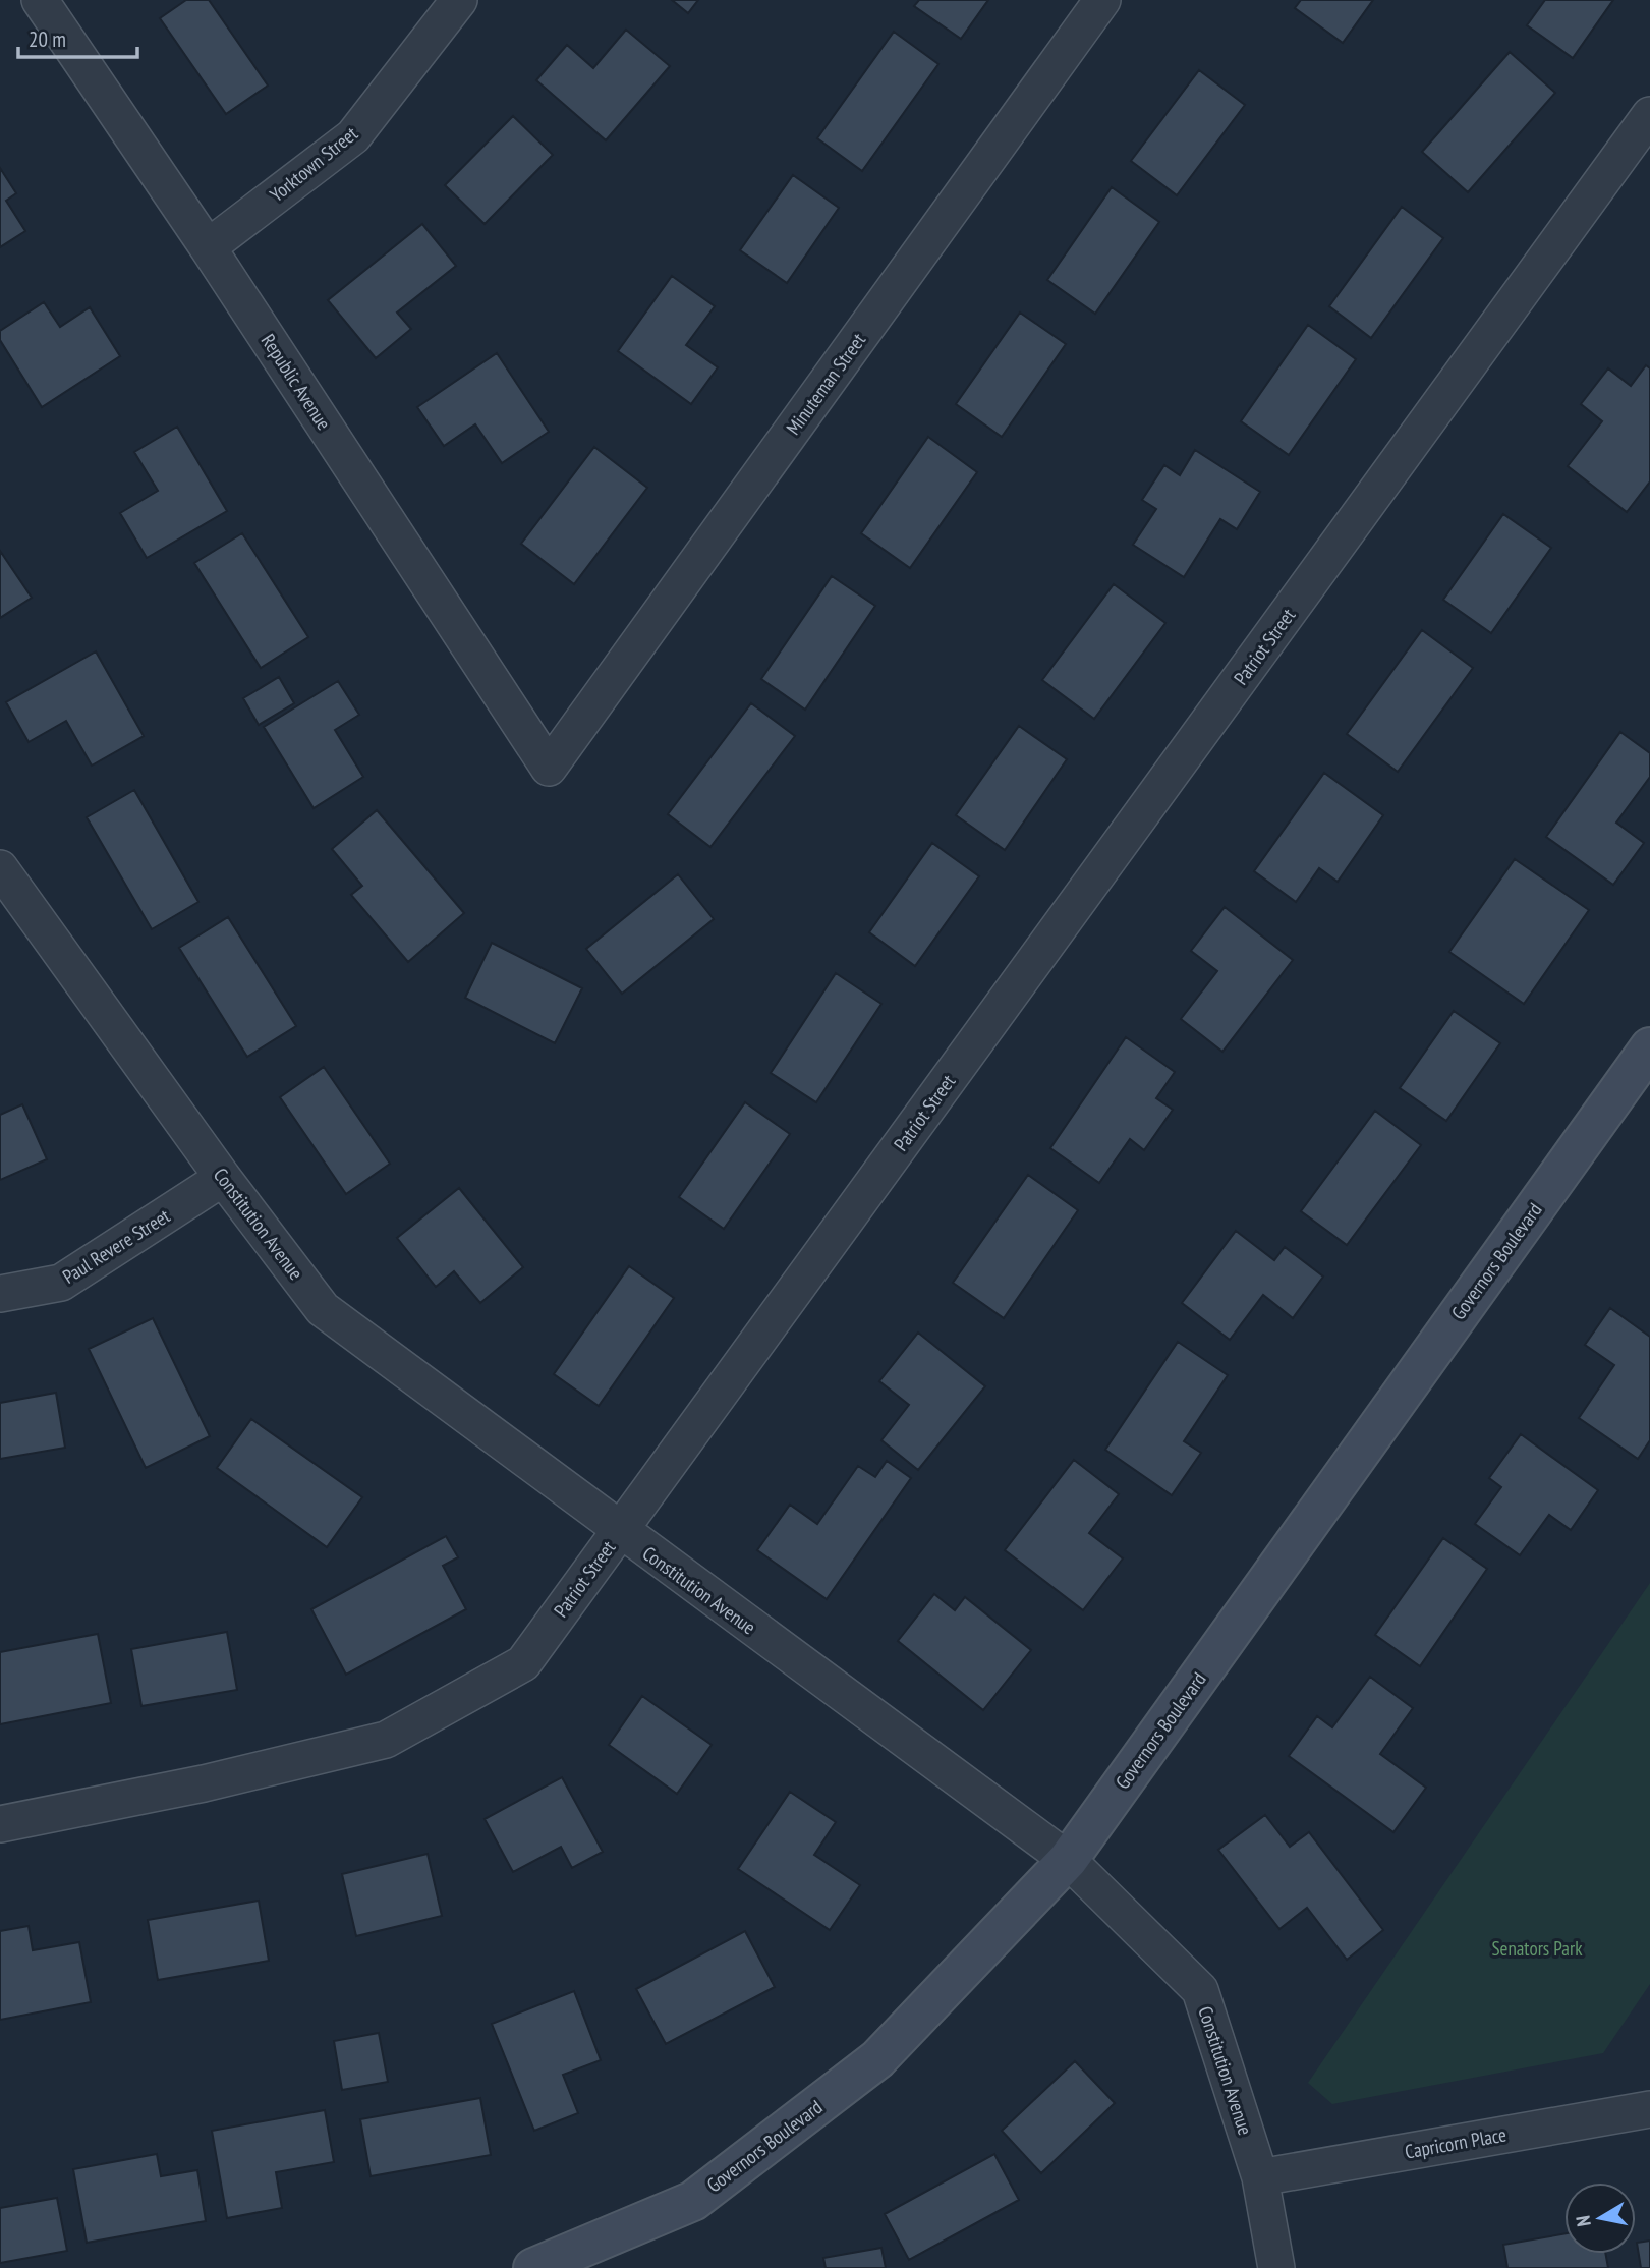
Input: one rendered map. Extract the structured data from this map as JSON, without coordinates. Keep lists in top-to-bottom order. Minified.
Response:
{"streets":{"main road":["Governors Boulevard"],"street":["Yorktown Street","Republic Avenue","Minuteman Street","Patriot Street","Constitution Avenue","Paul Revere Street","Capricorn Place"]},"crossings":[["Yorktown Street","Republic Avenue"],["Republic Avenue","Minuteman Street"],["Patriot Street","Constitution Avenue"],["Constitution Avenue","Paul Revere Street"],["Constitution Avenue","Governors Boulevard"],["Constitution Avenue","Capricorn Place"]],"parks":["Senators Park"],"scale_bar":"20 m","north":"left"}
